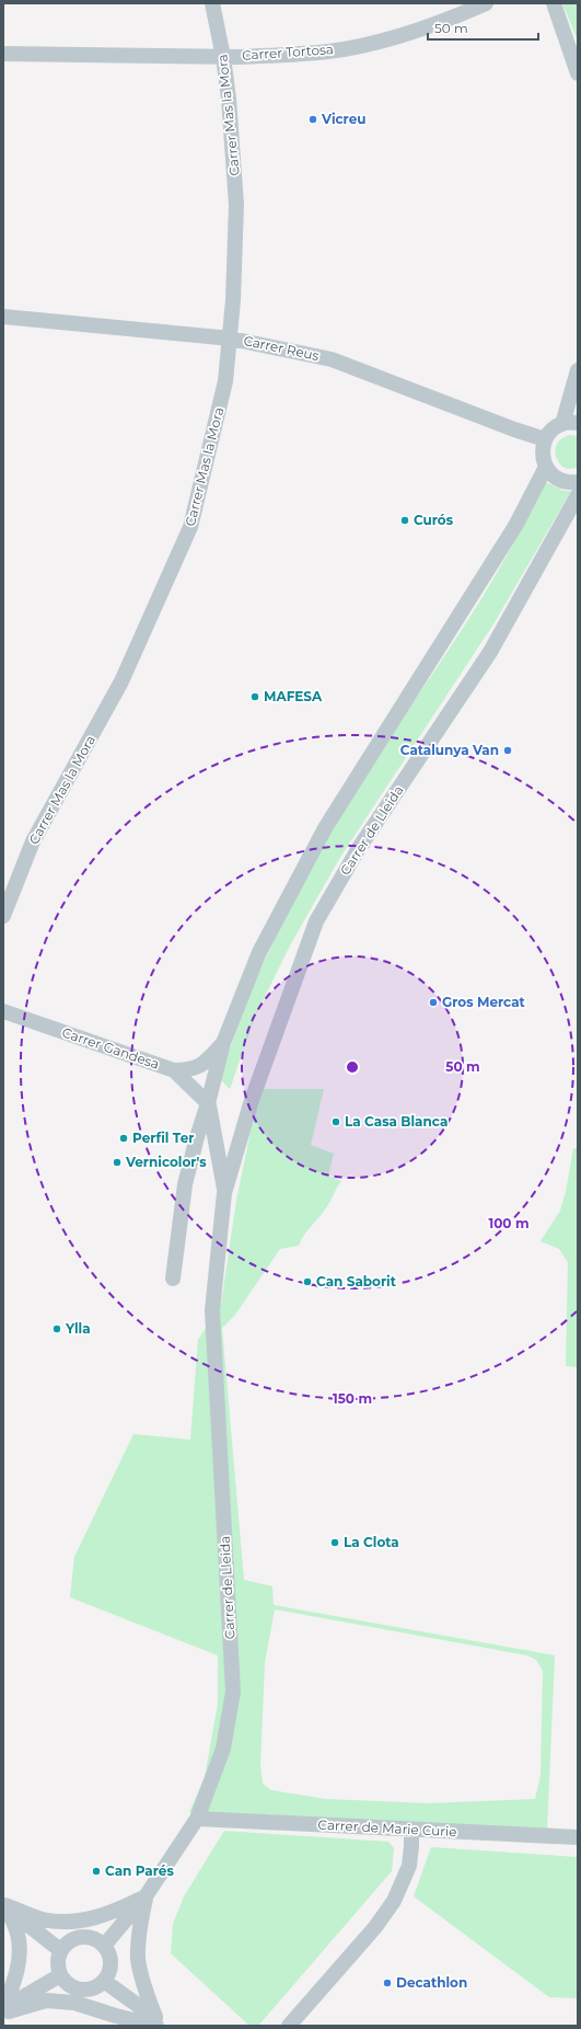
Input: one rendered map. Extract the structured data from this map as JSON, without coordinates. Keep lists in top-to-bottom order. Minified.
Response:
{"streets":{"street":["Carrer Tortosa","Carrer Mas la Mora","Carrer Reus","Carrer de Lleida","Carrer Gandesa","Carrer de Marie Curie"]},"crossings":[["Carrer Tortosa","Carrer Mas la Mora"],["Carrer Mas la Mora","Carrer Reus"],["Carrer de Lleida","Carrer Gandesa"],["Carrer de Lleida","Carrer de Marie Curie"]],"places":["Vicreu","Curós","MAFESA","Catalunya Van","Gros Mercat","La Casa Blanca","Perfil Ter","Vernicolor's","Can Saborit","Ylla","La Clota","Can Parés","Decathlon"],"scale_bar":"50 m","rings":["50 m","100 m","150 m"]}
